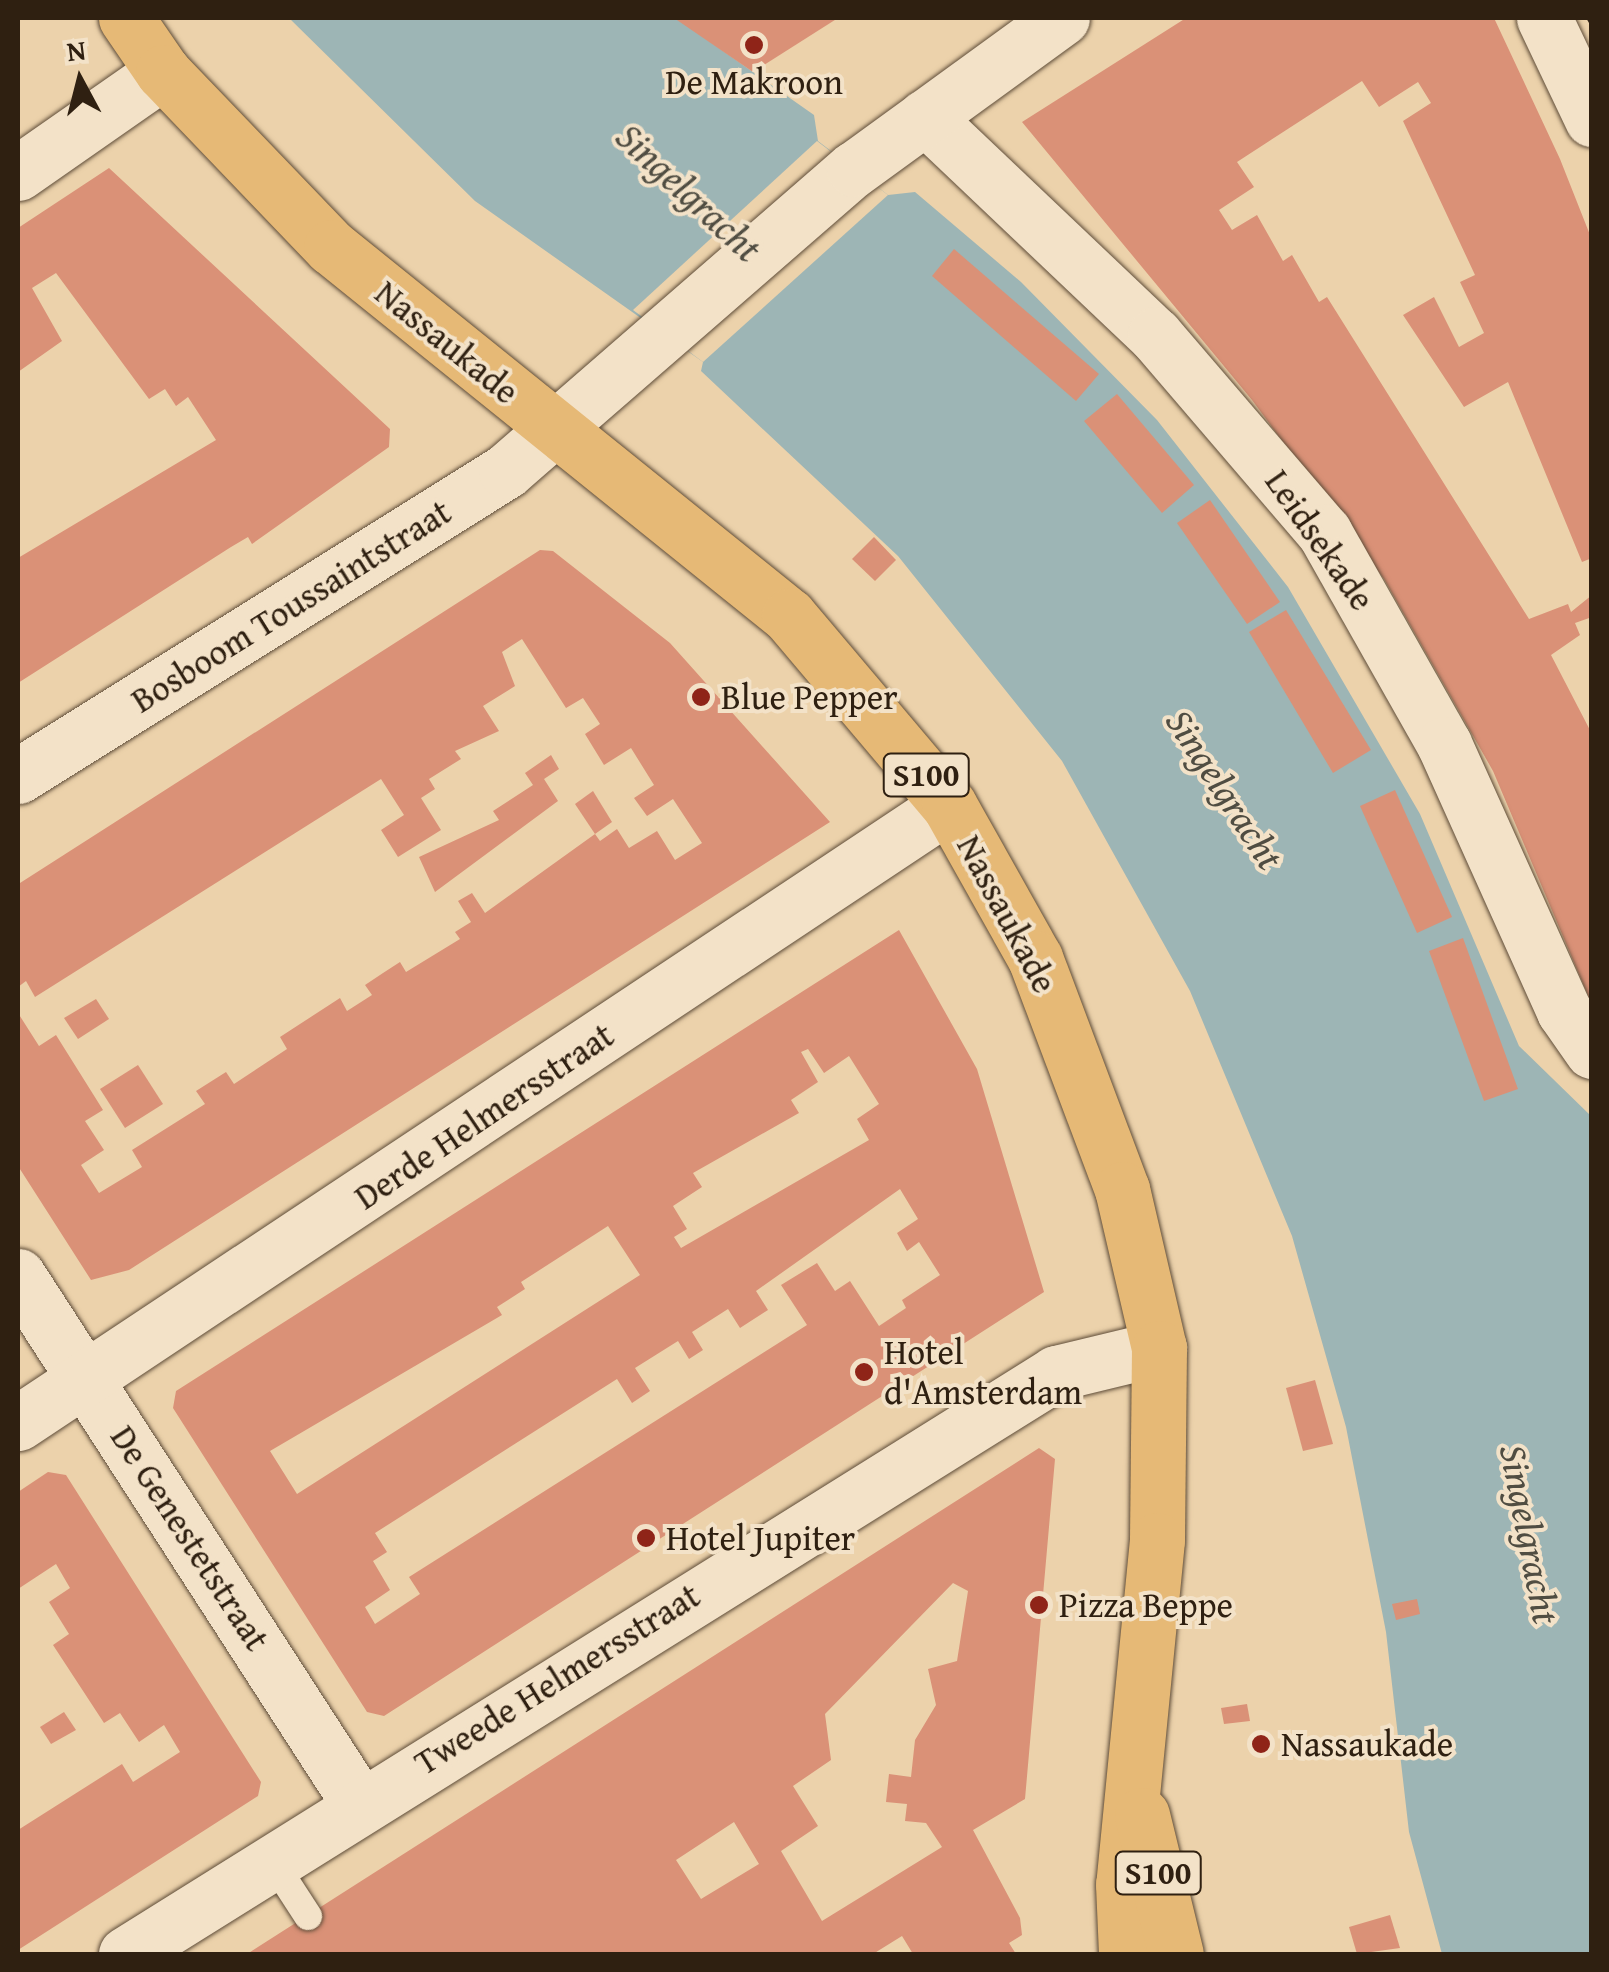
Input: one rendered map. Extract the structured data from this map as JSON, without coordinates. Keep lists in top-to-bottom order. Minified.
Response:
{"streets":{"main road":["Nassaukade","S100"],"street":["Leidsekade","Bosboom Toussaintstraat","Derde Helmersstraat","De Genestetstraat","Tweede Helmersstraat"]},"crossings":[["Nassaukade","Bosboom Toussaintstraat"],["Nassaukade","Derde Helmersstraat"],["Nassaukade","Tweede Helmersstraat"],["Leidsekade","Bosboom Toussaintstraat"],["Derde Helmersstraat","De Genestetstraat"],["De Genestetstraat","Tweede Helmersstraat"]],"water":["Singelgracht"],"places":["De Makroon","Blue Pepper","Hotel d'Amsterdam","Hotel Jupiter","Pizza Beppe","Nassaukade"],"north":"top"}
